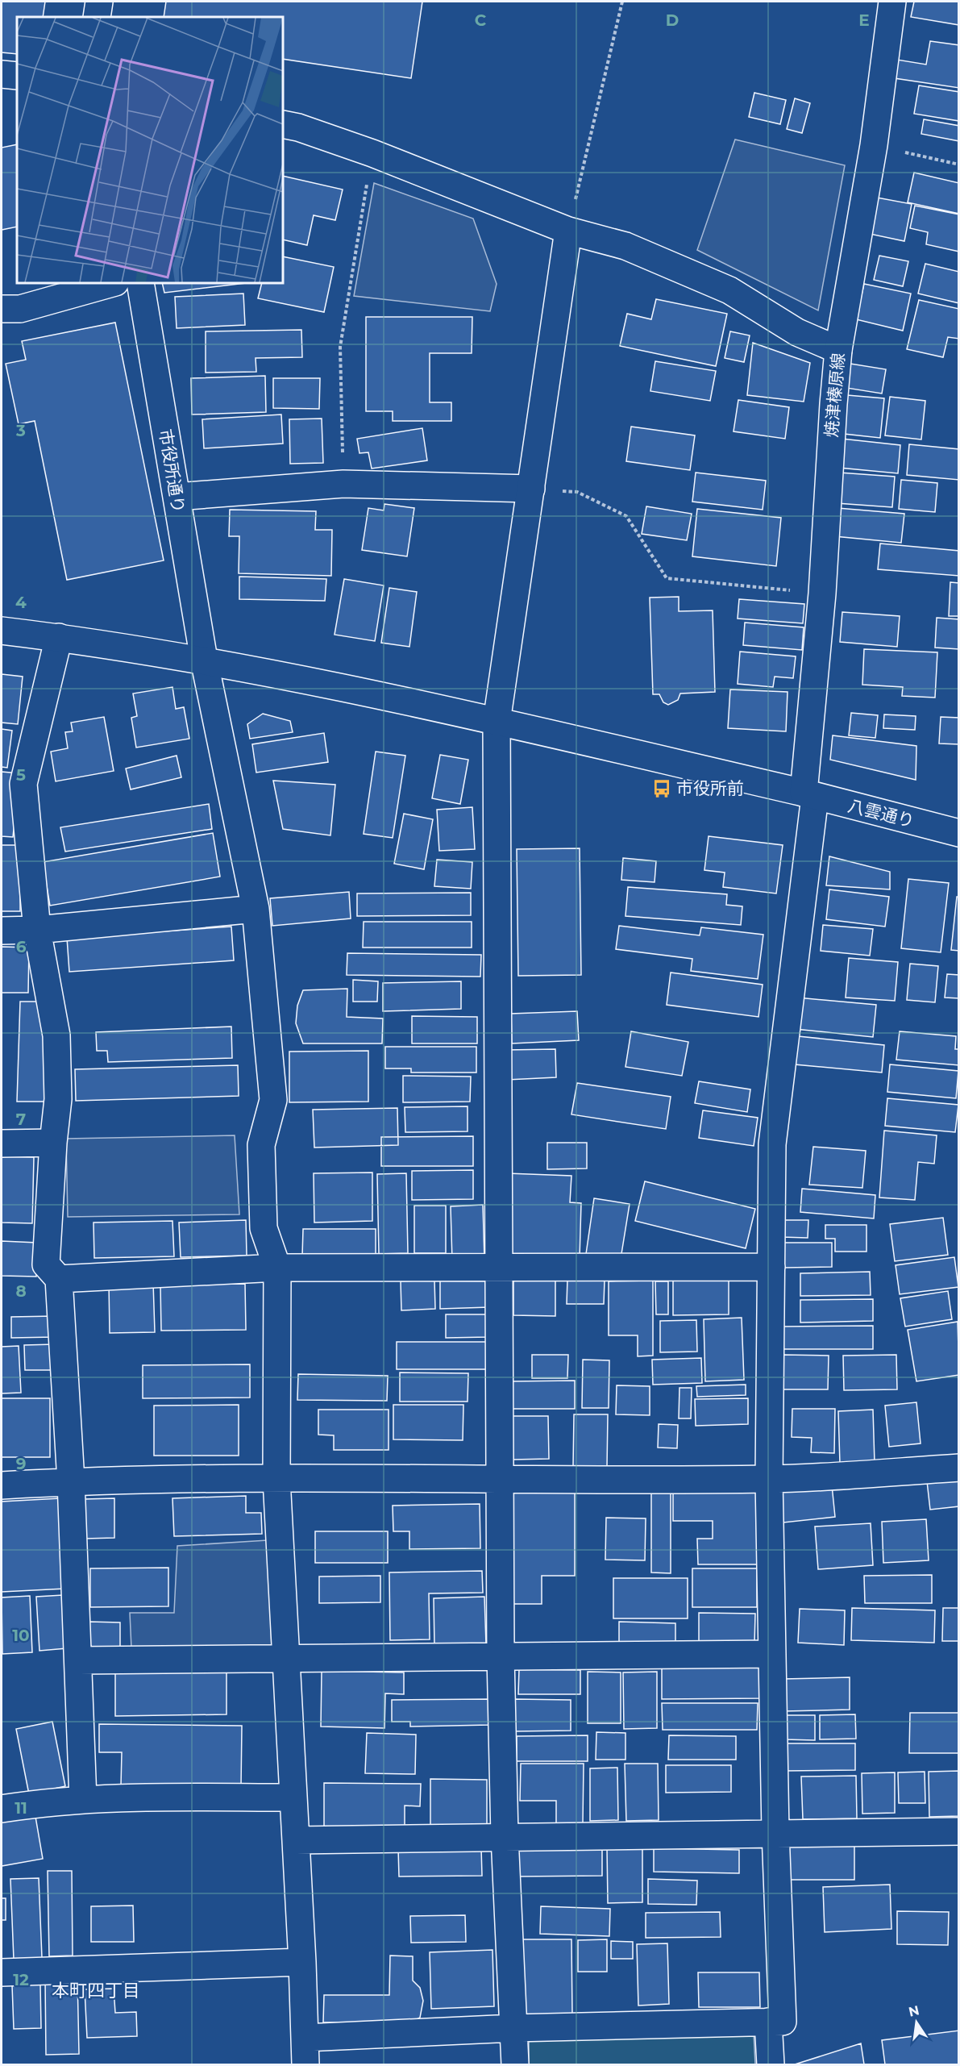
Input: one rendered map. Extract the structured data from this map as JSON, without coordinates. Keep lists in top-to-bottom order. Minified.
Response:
{"streets":{"street":["焼津榛原線","市役所通り","八雲通り"]},"crossings":[["焼津榛原線","八雲通り"],["市役所通り","八雲通り"]],"districts":["本町四丁目"],"places":{"bus stop":["市役所前"]},"north":"top","grid":{"columns":["C","D","E"],"rows":["3","4","5","6","7","8","9","10","11","12"]}}
